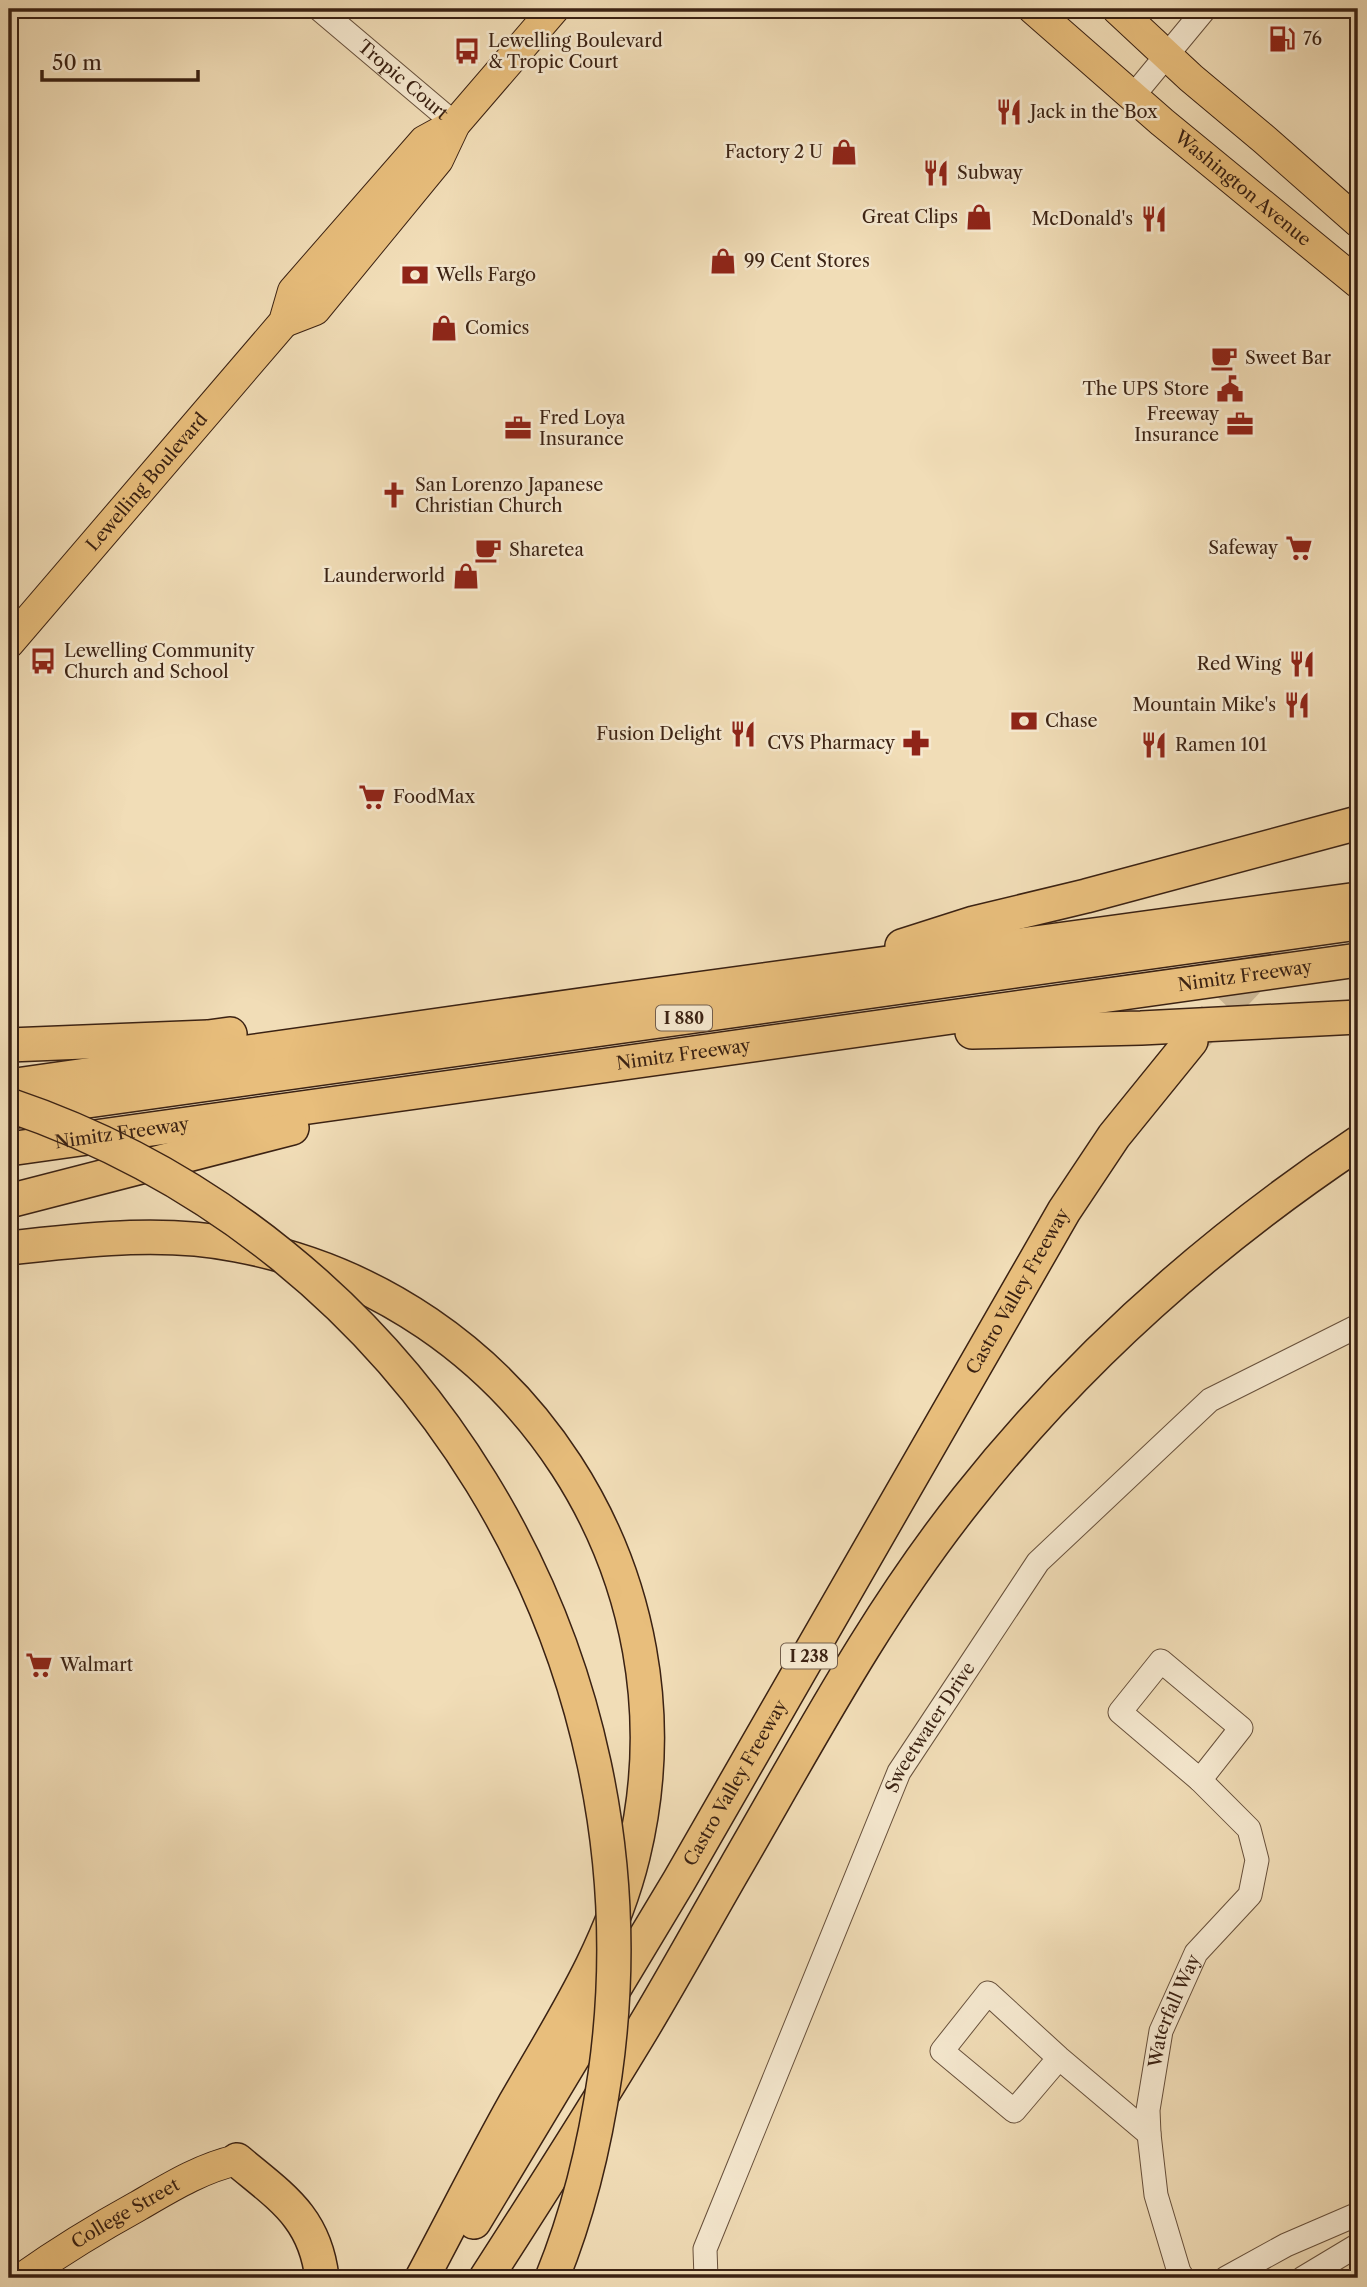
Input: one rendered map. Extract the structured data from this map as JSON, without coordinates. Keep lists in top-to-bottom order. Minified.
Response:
{"streets":{"highway":["Nimitz Freeway","I 880","Castro Valley Freeway","I 238"],"main road":["Washington Avenue","Lewelling Boulevard","College Street"],"street":["Tropic Court","Sweetwater Drive","Waterfall Way"]},"crossings":[["Tropic Court","Lewelling Boulevard"]],"places":{"fuel station":["76"],"bus stop":["Lewelling Boulevard & Tropic Court","Lewelling Community Church and School"],"restaurant":["Jack in the Box","Subway","McDonald's","Red Wing","Mountain Mike's","Fusion Delight","Ramen 101"],"shop":["Factory 2 U","Great Clips","99 Cent Stores","Comics","Launderworld"],"bank":["Wells Fargo","Chase"],"cafe":["Sweet Bar","Sharetea"],"public building":["The UPS Store"],"office":["Freeway Insurance","Fred Loya Insurance"],"church":["San Lorenzo Japanese Christian Church"],"supermarket":["Safeway","FoodMax","Walmart"],"pharmacy":["CVS Pharmacy"]},"scale_bar":"50 m"}
